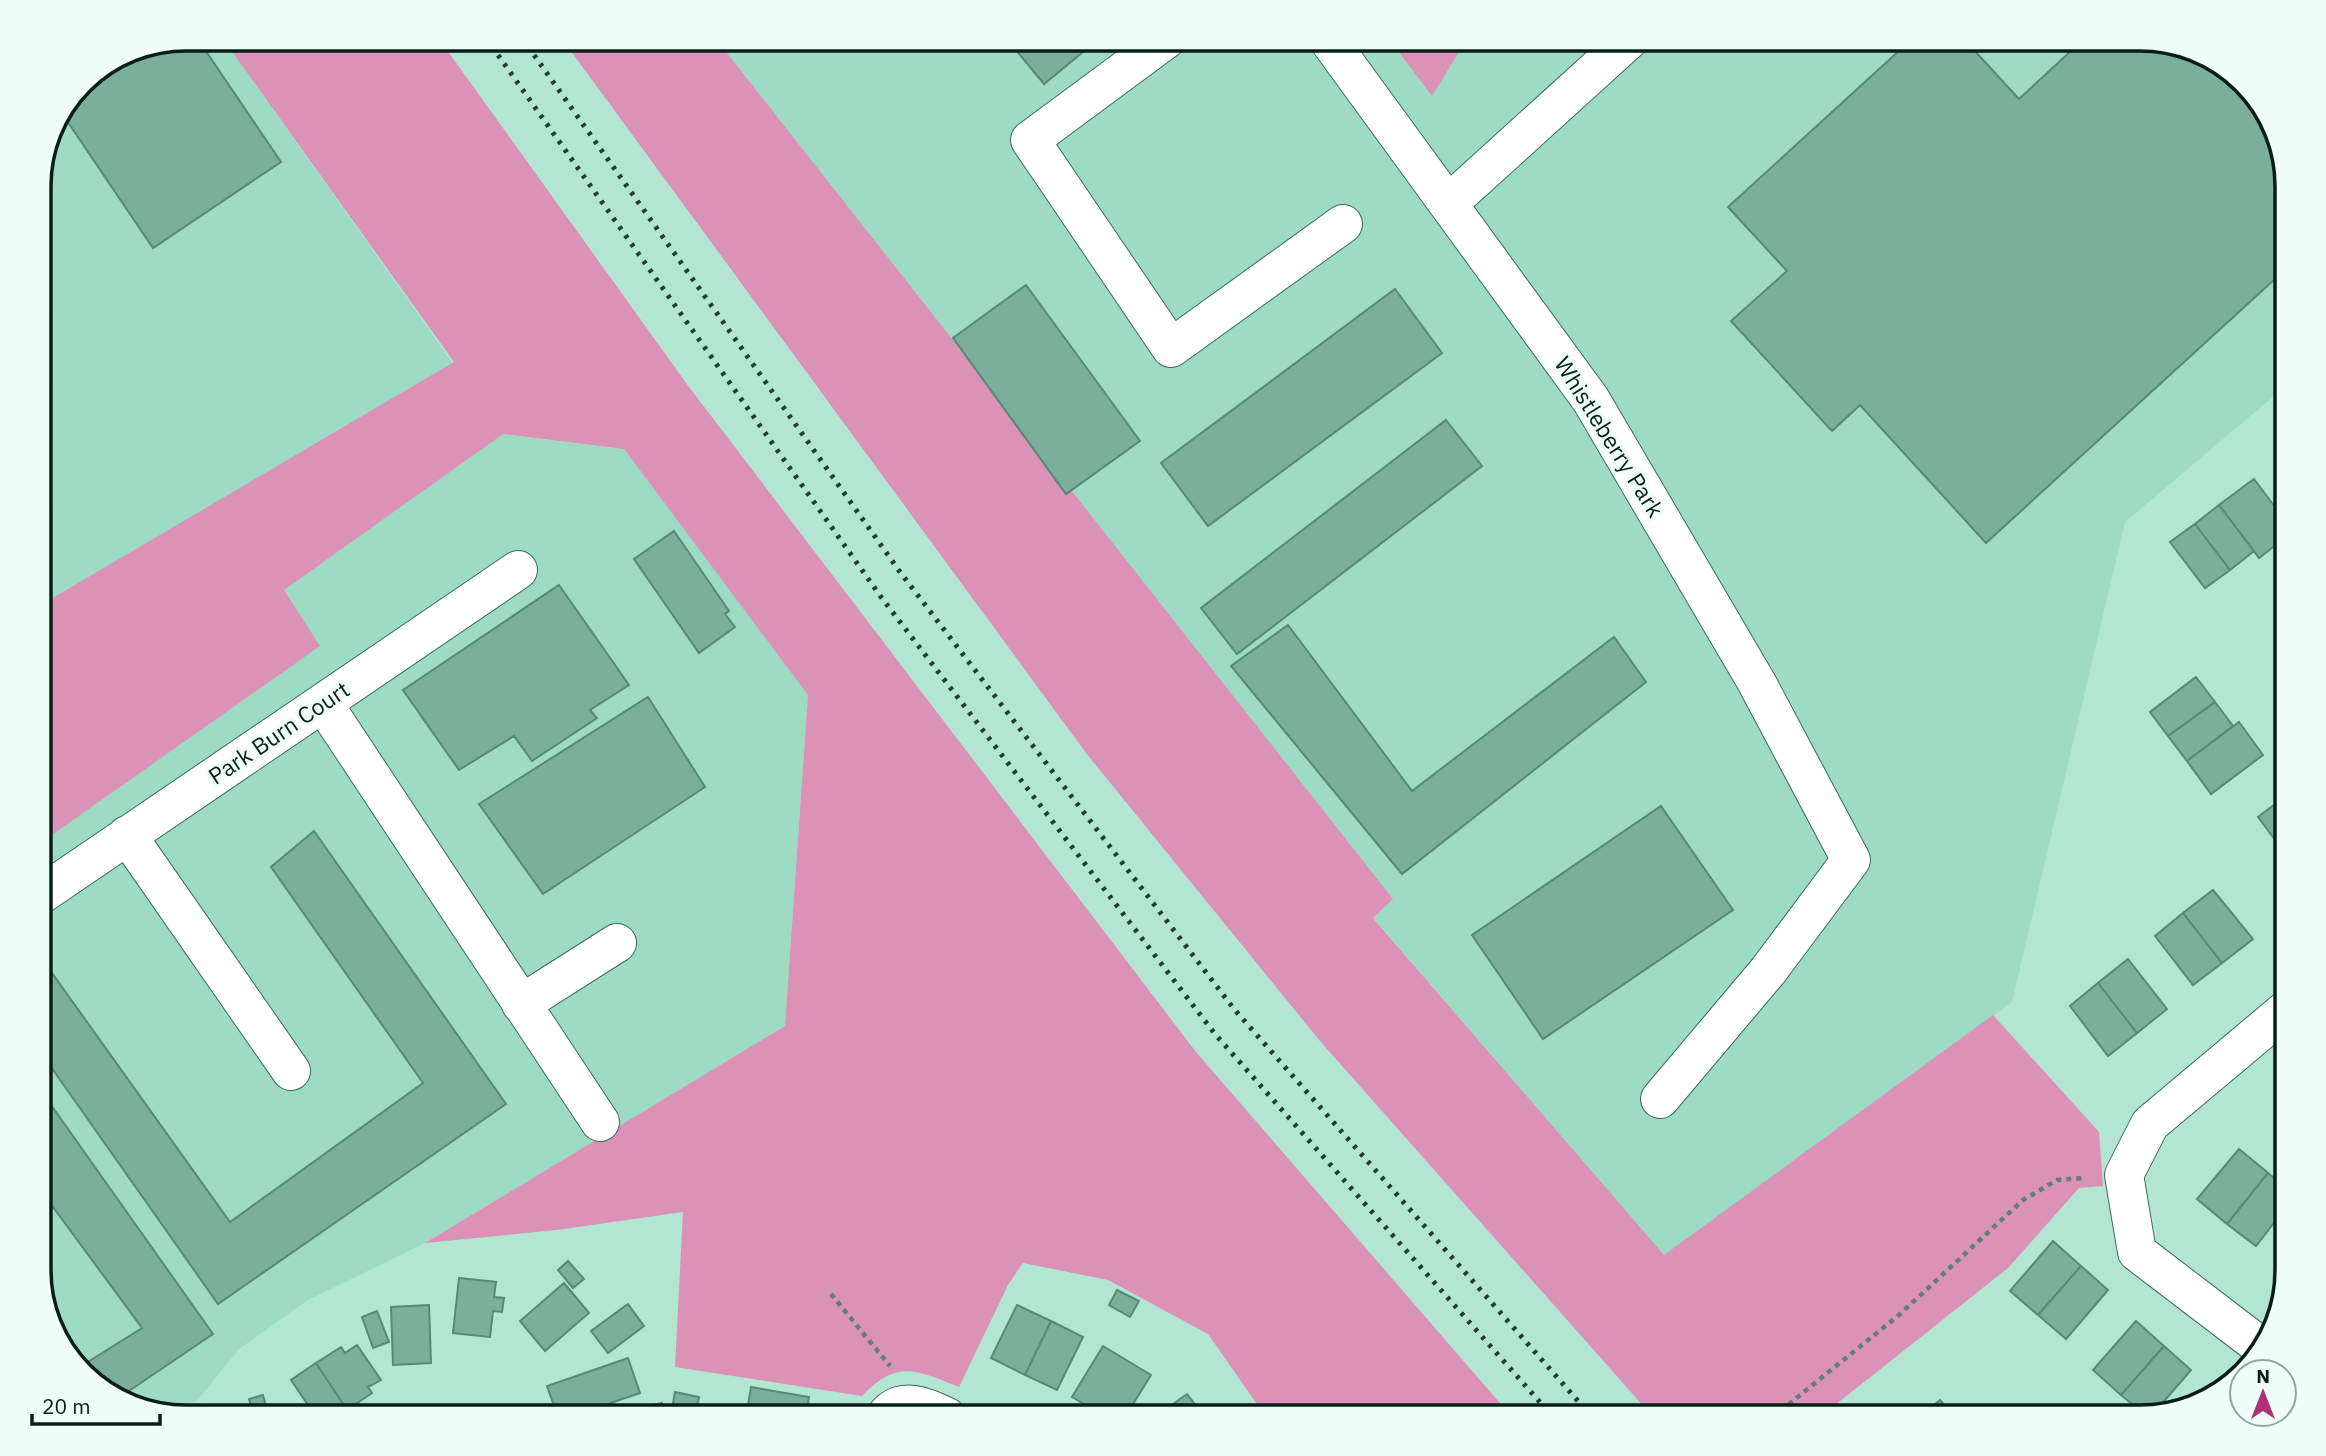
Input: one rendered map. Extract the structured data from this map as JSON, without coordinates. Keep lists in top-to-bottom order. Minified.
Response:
{"streets":{"street":["Whistleberry Park","Park Burn Court"]},"scale_bar":"20 m","north":"top"}
